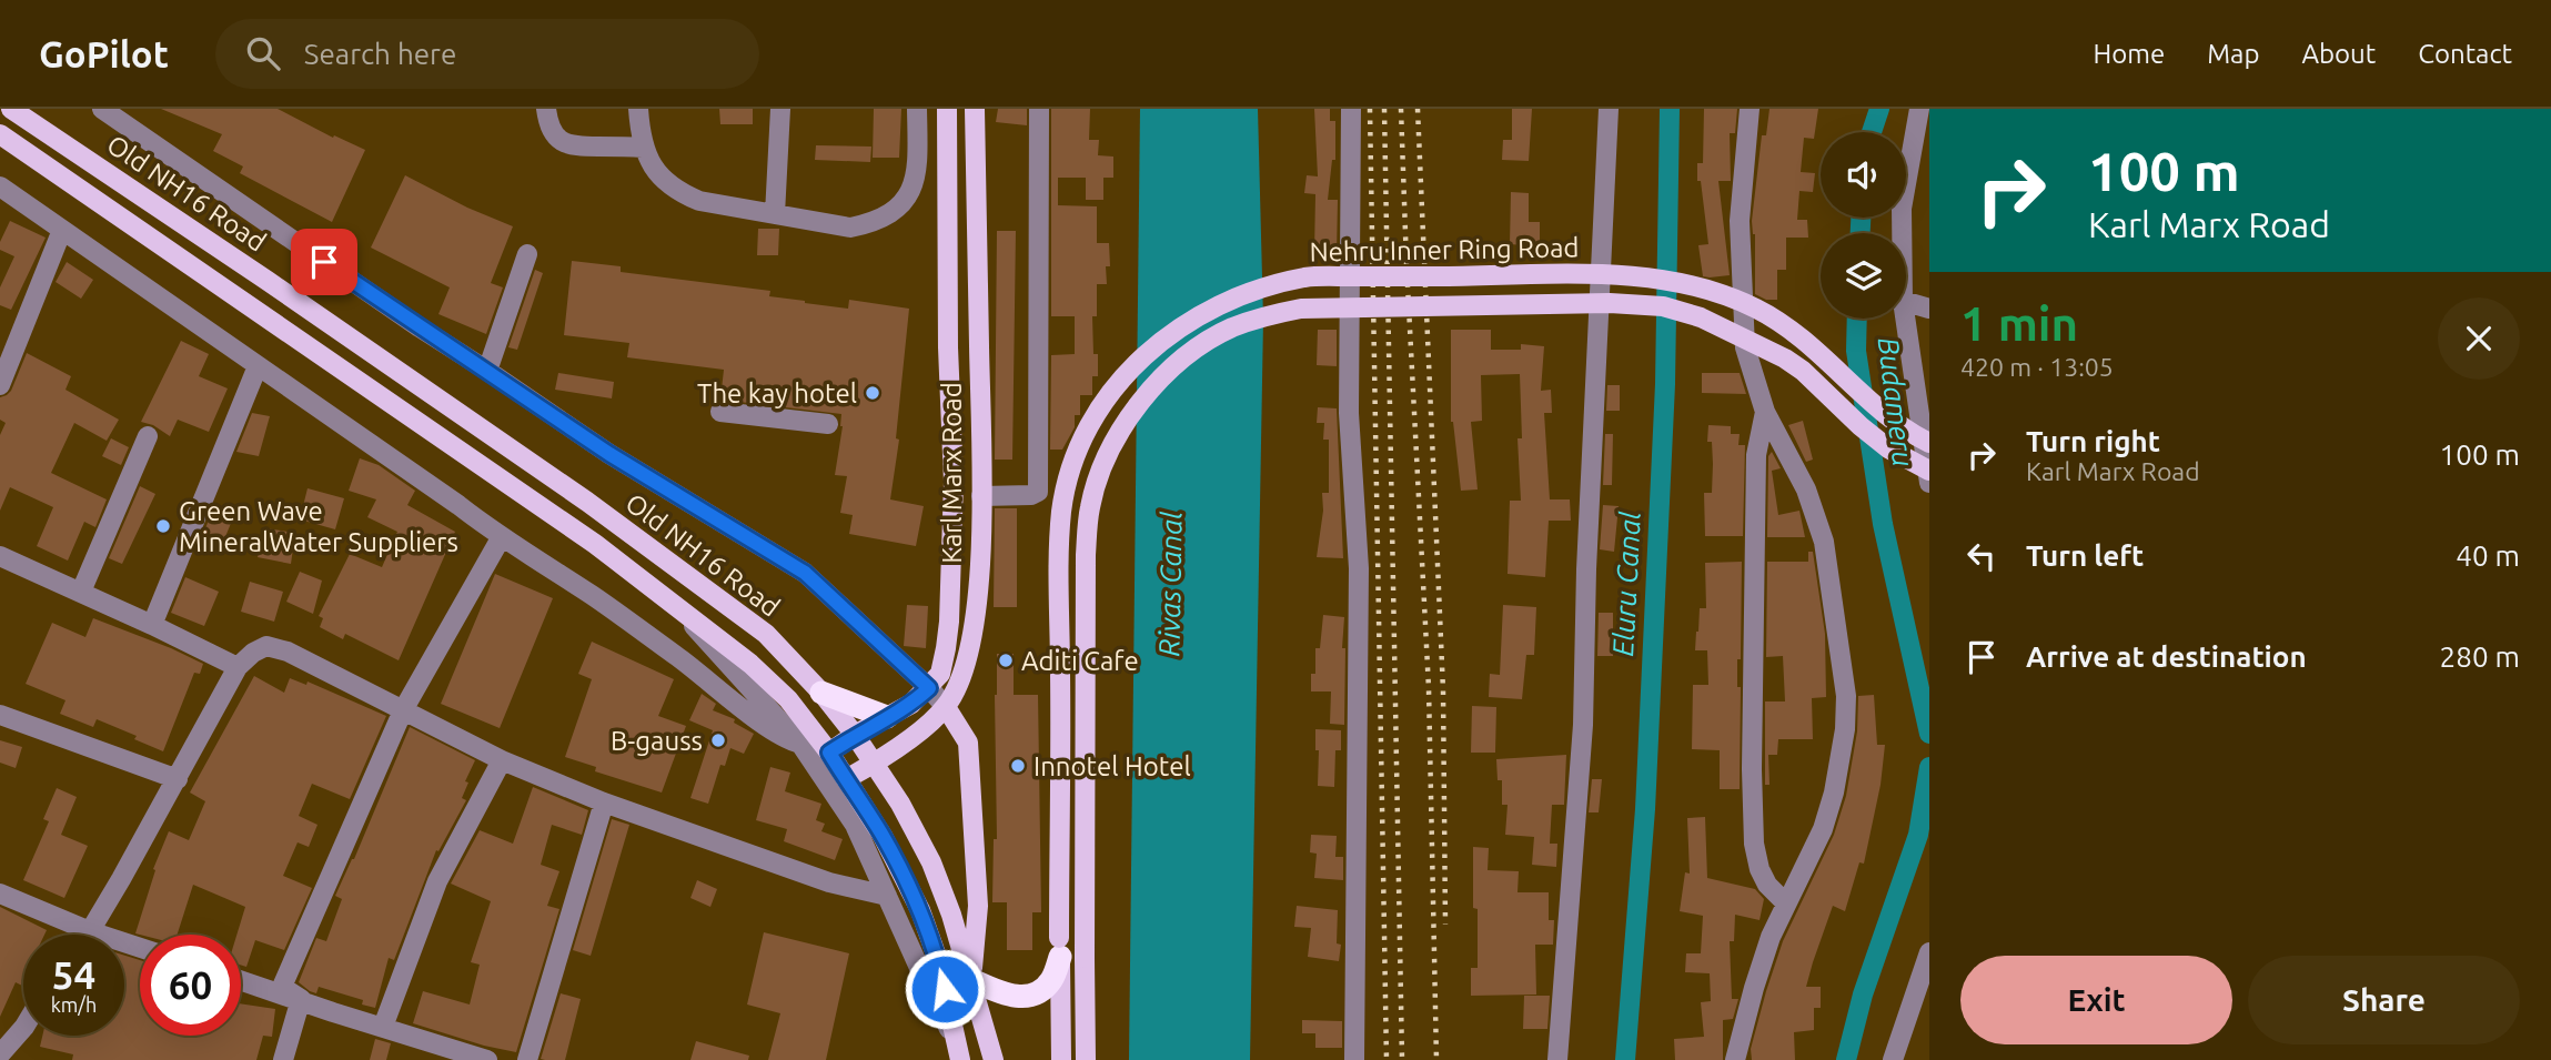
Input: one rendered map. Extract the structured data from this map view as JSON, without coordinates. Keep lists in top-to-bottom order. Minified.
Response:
{"streets":{"main road":["Old NH16 Road","Nehru Inner Ring Road","Karl Marx Road"]},"crossings":[["Old NH16 Road","Karl Marx Road"]],"water":["Budameru","Rivas Canal","Eluru Canal"],"places":["The kay hotel","Green Wave MineralWater Suppliers","Aditi Cafe","B-gauss","Innotel Hotel"],"page":{"header":"GoPilot","search":"Search here","nav":["Home","Map","About","Contact"],"turn":["100 m","Karl Marx Road"],"heading":["1 min","420 m · 13:05"],"list":[{"name":"Turn right","note":"Karl Marx Road","value":"100 m"},{"name":"Turn left","value":"40 m"},{"name":"Arrive at destination","value":"280 m"}],"speed":"54 km/h","limit":"60","buttons":["Exit","Share"]}}
